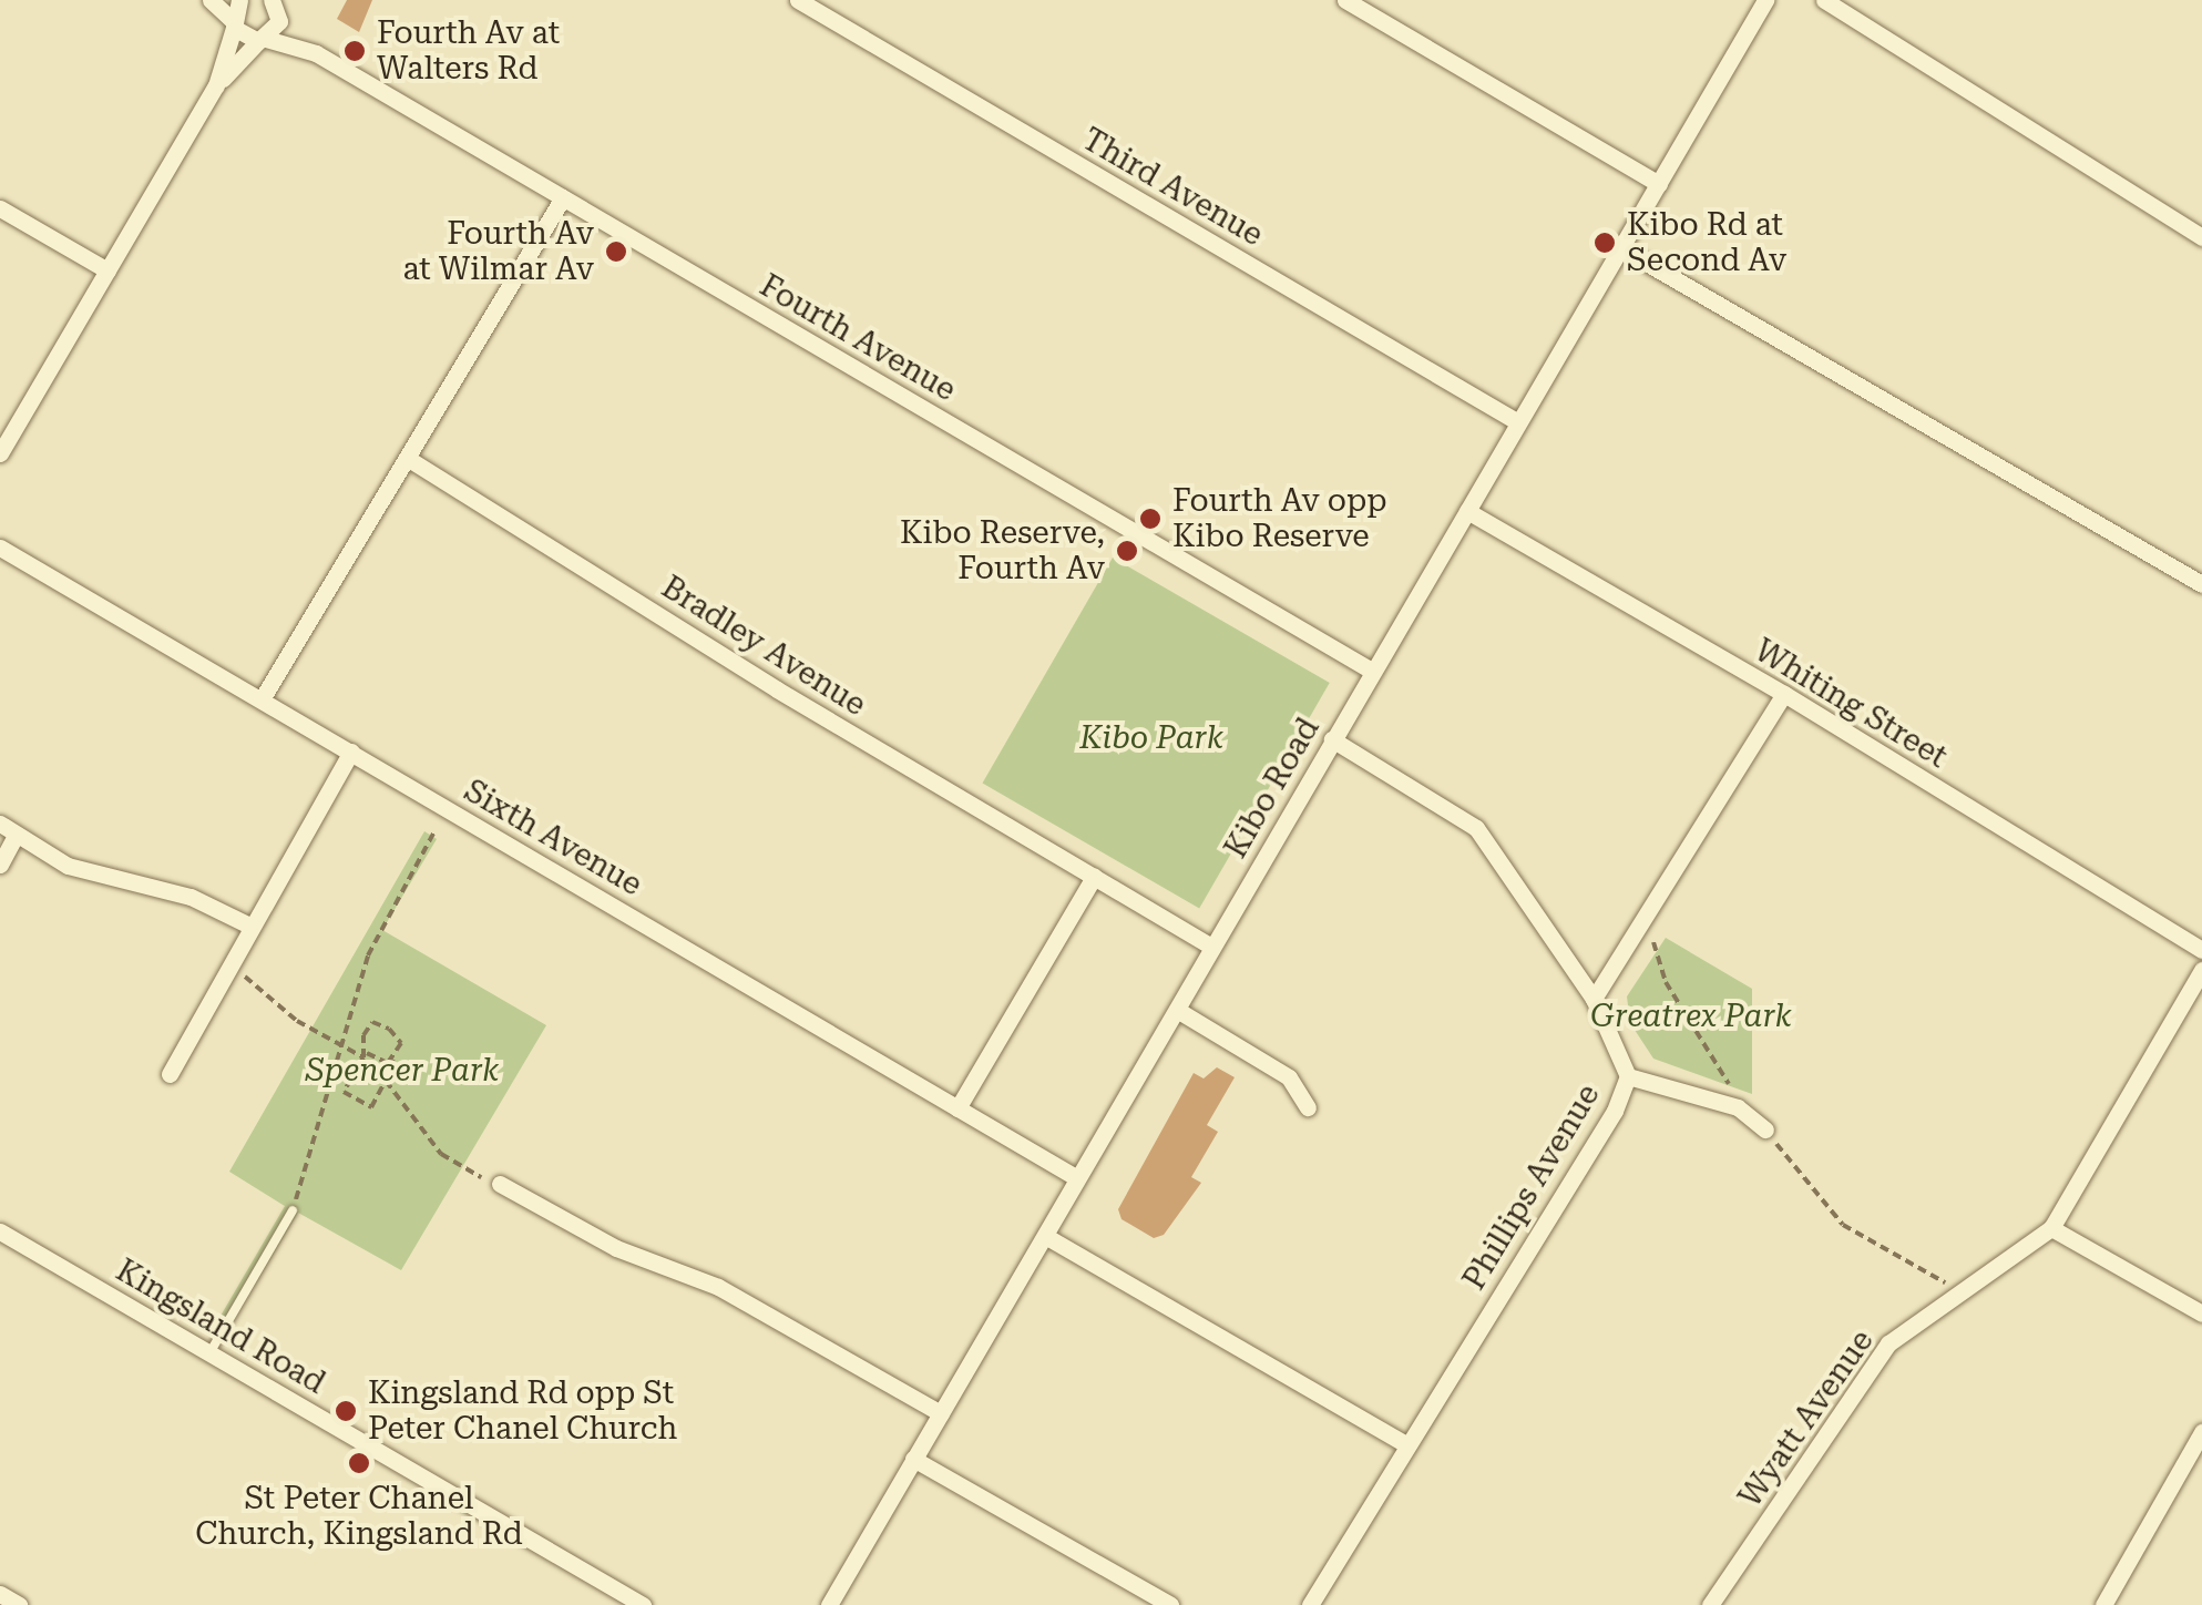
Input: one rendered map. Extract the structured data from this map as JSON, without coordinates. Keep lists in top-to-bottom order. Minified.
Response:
{"streets":{"street":["Third Avenue","Fourth Avenue","Bradley Avenue","Whiting Street","Kibo Road","Sixth Avenue","Phillips Avenue","Kingsland Road","Wyatt Avenue"]},"crossings":[["Third Avenue","Kibo Road"],["Fourth Avenue","Kibo Road"],["Bradley Avenue","Kibo Road"],["Whiting Street","Kibo Road"],["Kibo Road","Sixth Avenue"],["Kibo Road","Phillips Avenue"]],"parks":["Kibo Park","Greatrex Park","Spencer Park"],"places":["Fourth Av at Walters Rd","Kibo Rd at Second Av","Fourth Av at Wilmar Av","Fourth Av opp Kibo Reserve","Kibo Reserve, Fourth Av","Kingsland Rd opp St Peter Chanel Church","St Peter Chanel Church, Kingsland Rd"]}
